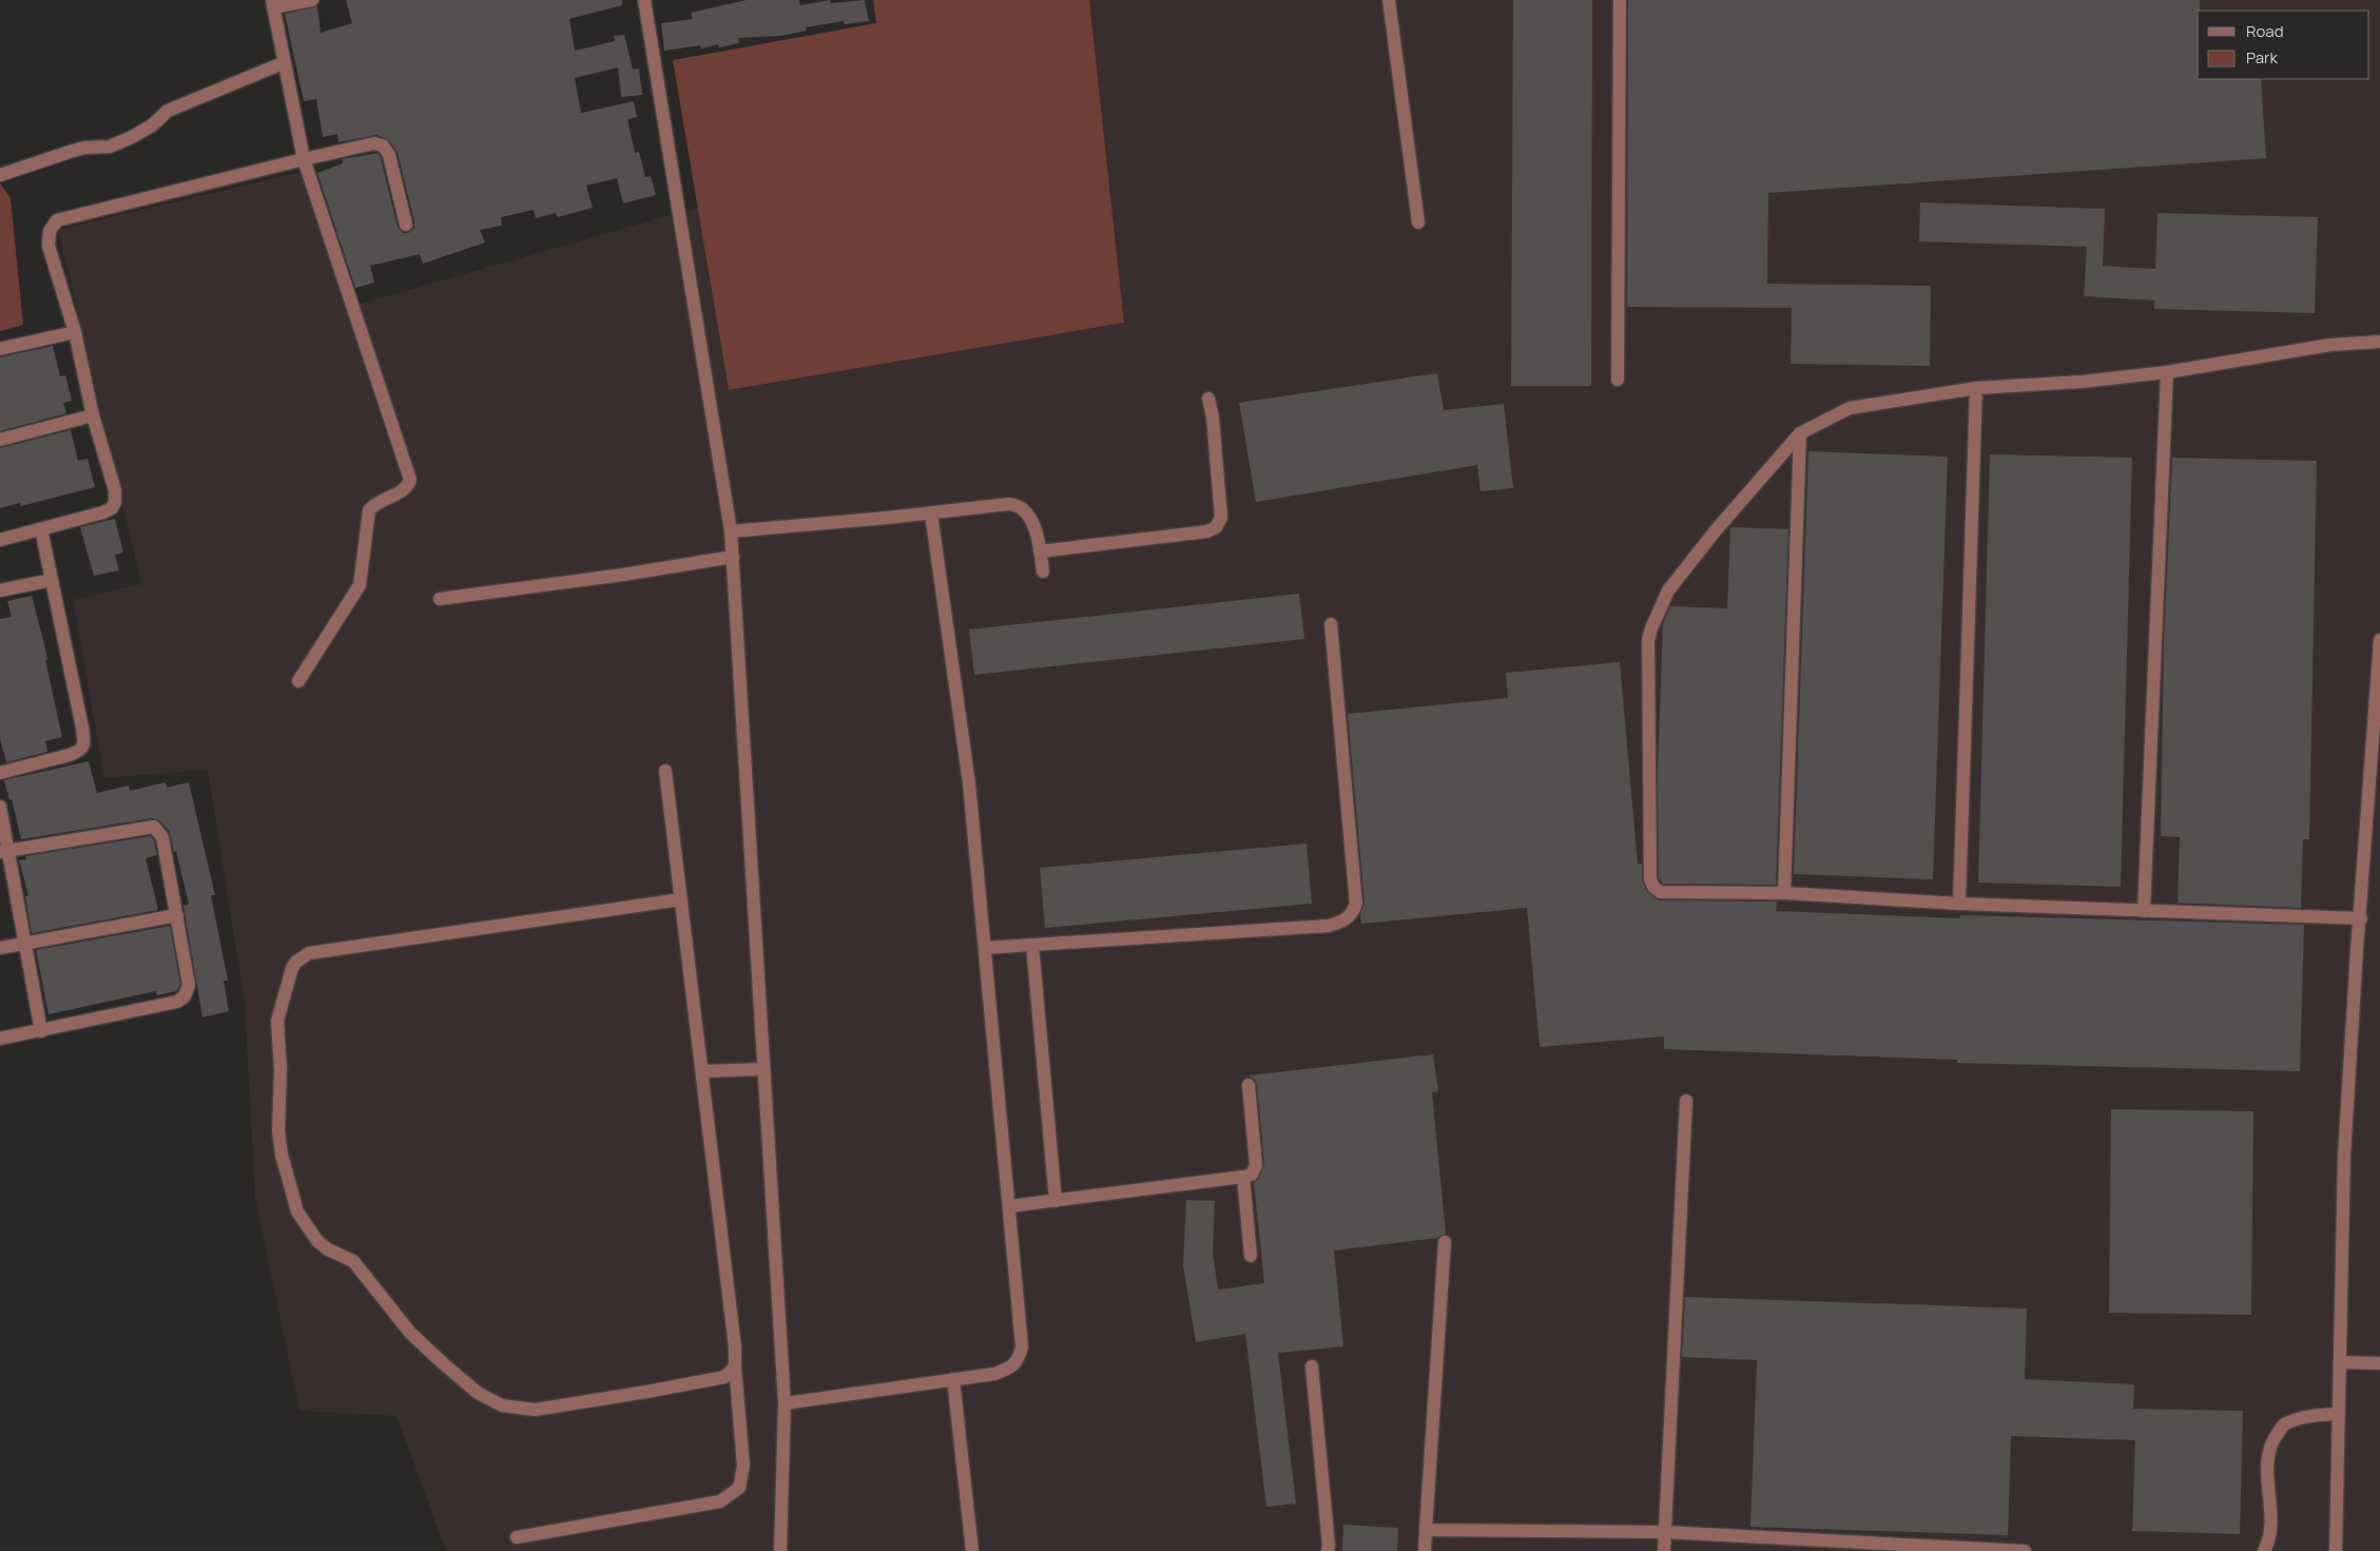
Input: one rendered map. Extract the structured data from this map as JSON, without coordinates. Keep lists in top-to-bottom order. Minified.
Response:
{"legend":["Road","Park"]}
